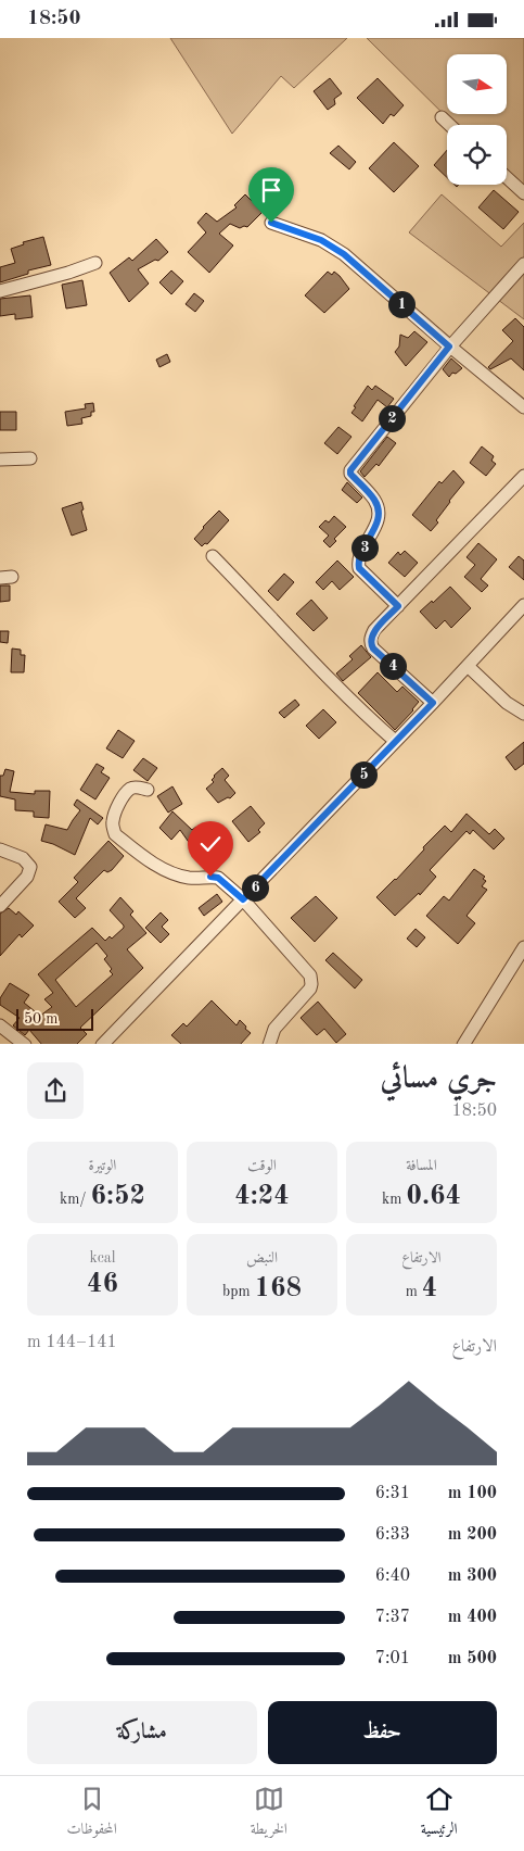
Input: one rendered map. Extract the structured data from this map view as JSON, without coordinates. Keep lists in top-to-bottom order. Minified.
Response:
{"scale_bar":"50 m","north":"right","page":{"status":"18:50","pins":["1","2","3","4","5","6"],"scale":"50 m","heading":["جري مسائي","18:50"],"stats":[["المسافة","0.64 km"],["الوقت","4:24"],["الوتيرة","6:52 /km"],["الارتفاع","4 m"],["النبض","168 bpm"],["kcal","46"]],"chart":["الارتفاع","141–144 m"],"list":[{"name":"100 m","note":"6:31"},{"name":"200 m","note":"6:33"},{"name":"300 m","note":"6:40"},{"name":"400 m","note":"7:37"},{"name":"500 m","note":"7:01"}],"buttons":["حفظ","مشاركة"],"tabs":["الرئيسية","الخريطة","المحفوظات"]}}
